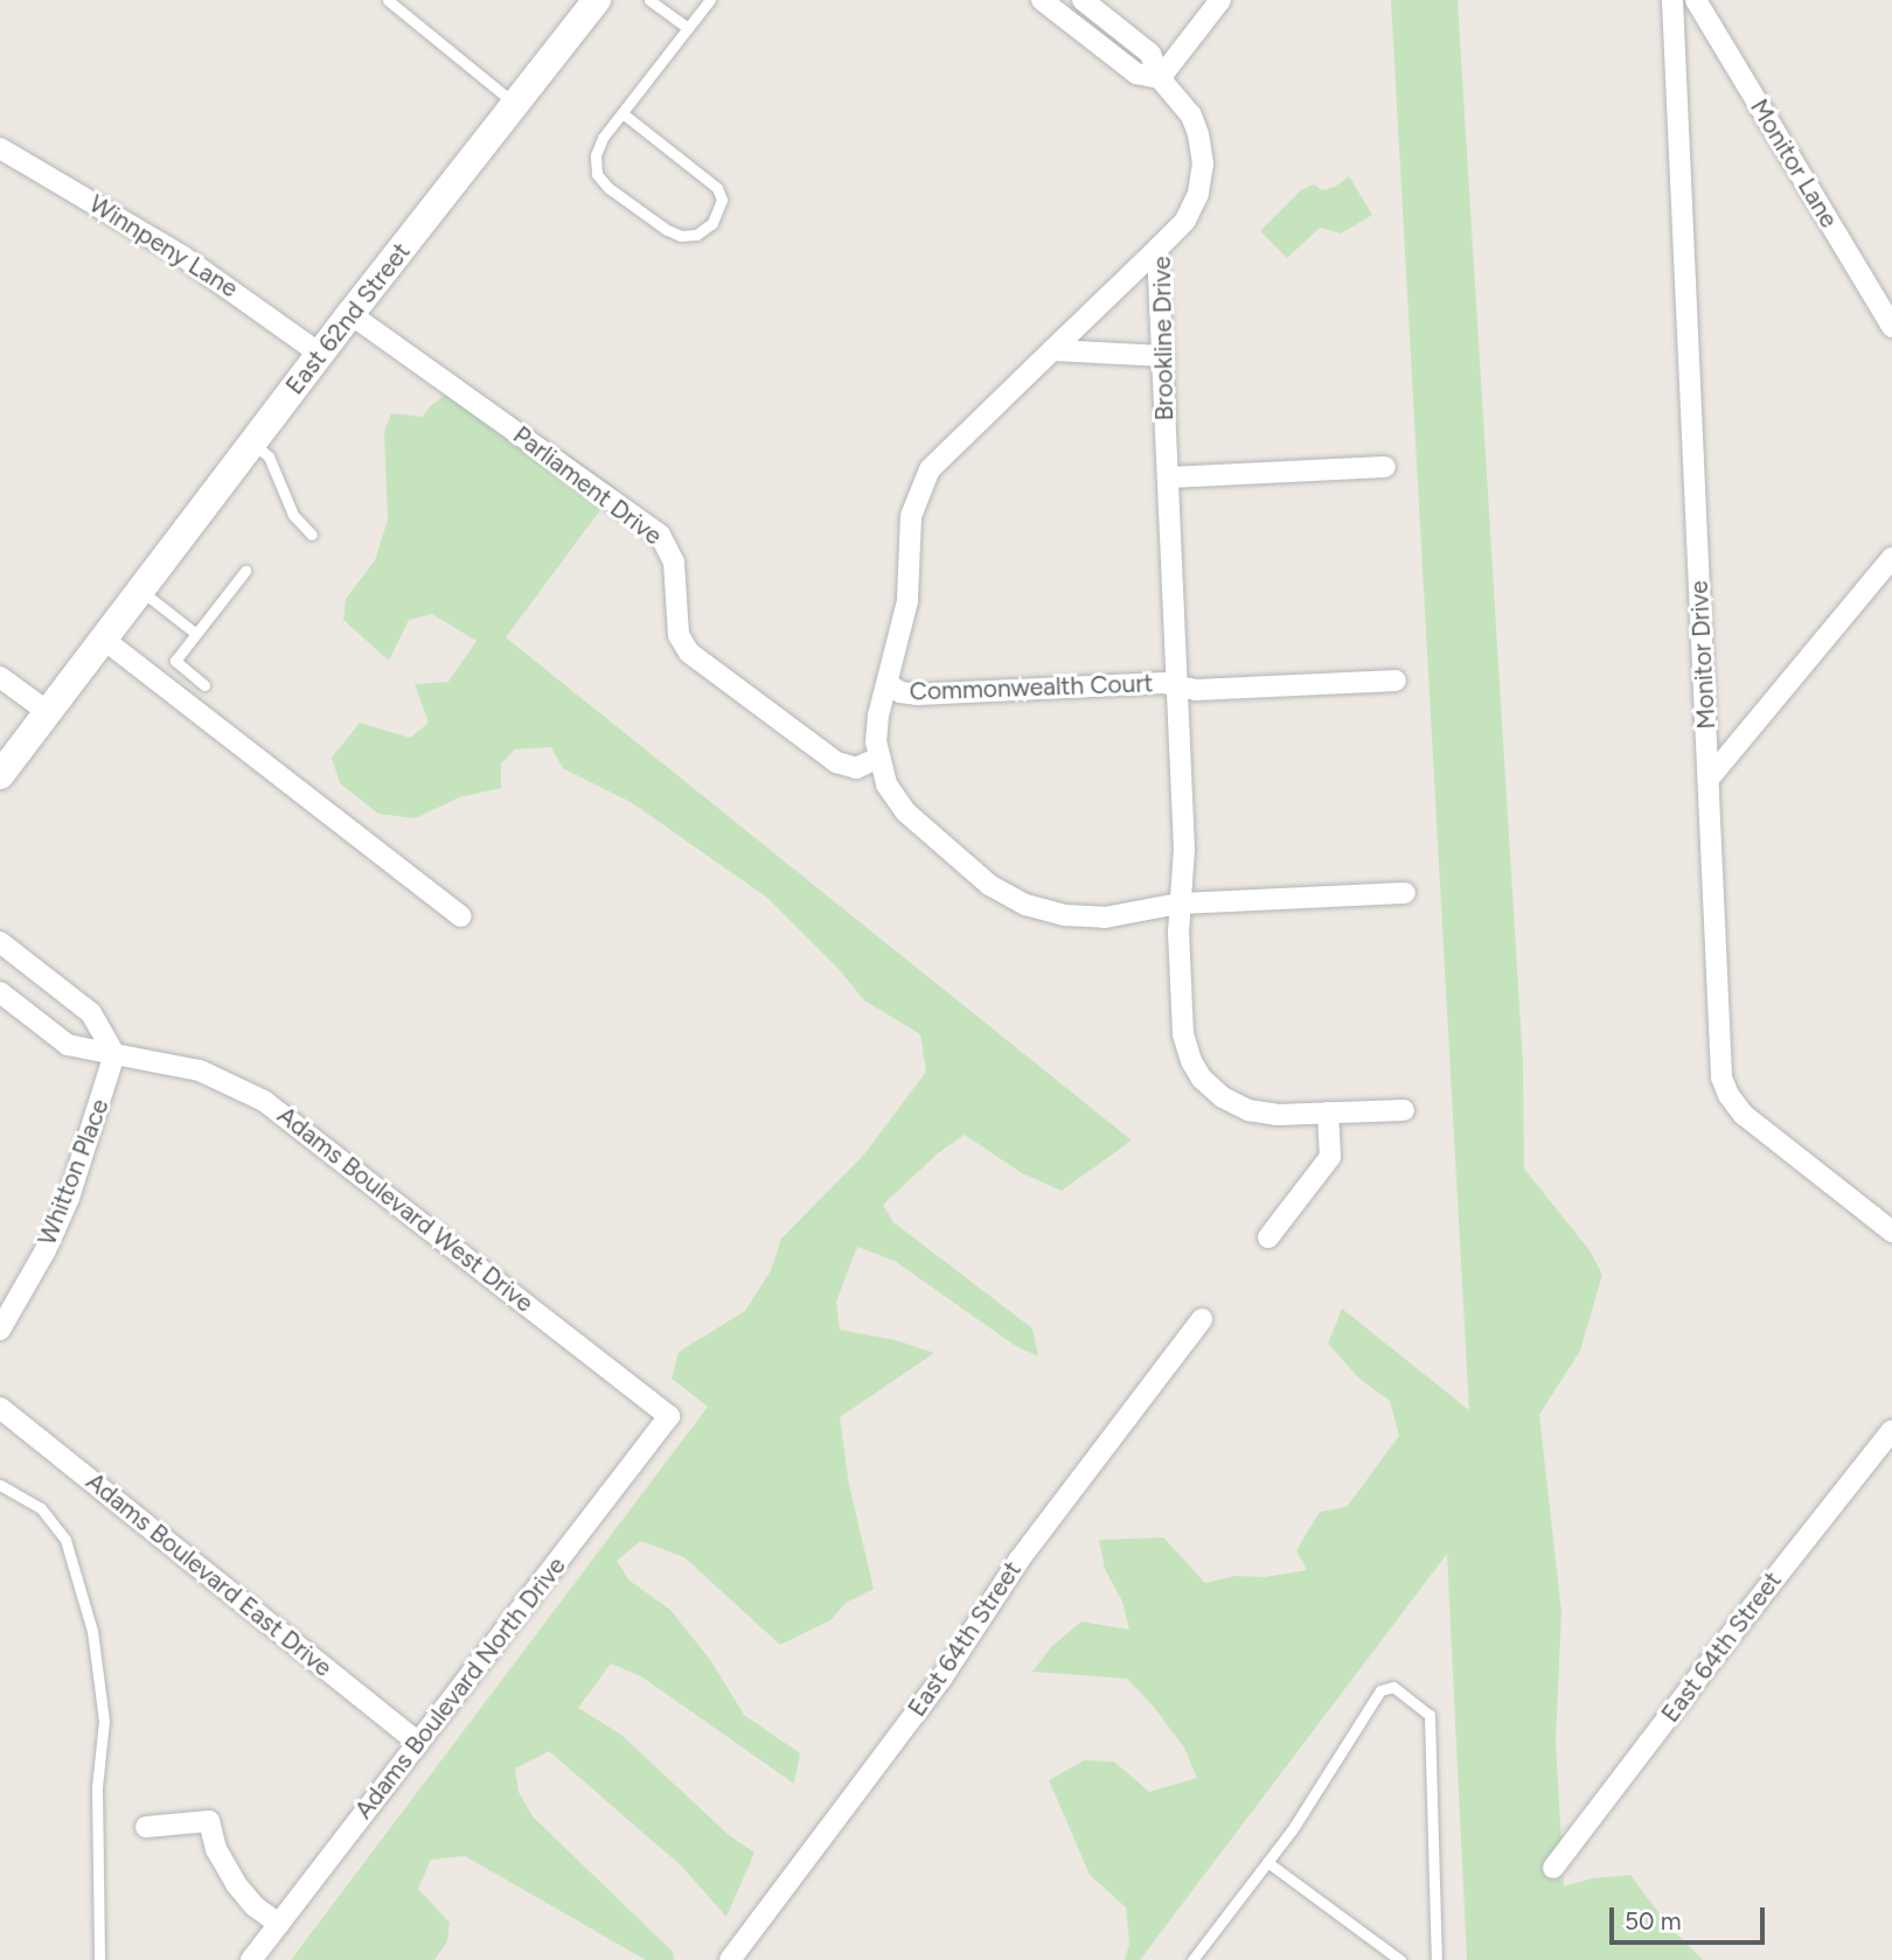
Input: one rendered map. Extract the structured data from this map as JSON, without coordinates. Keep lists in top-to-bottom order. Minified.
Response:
{"streets":{"street":["Monitor Lane","Winnpeny Lane","East 62nd Street","Brookline Drive","Parliament Drive","Monitor Drive","Commonwealth Court","Whitton Place","Adams Boulevard West Drive","Adams Boulevard East Drive","East 64th Street","Adams Boulevard North Drive"]},"crossings":[["Winnpeny Lane","East 62nd Street"],["East 62nd Street","Parliament Drive"],["Brookline Drive","Commonwealth Court"],["Whitton Place","Adams Boulevard West Drive"],["Adams Boulevard West Drive","Adams Boulevard North Drive"],["Adams Boulevard East Drive","Adams Boulevard North Drive"]],"scale_bar":"50 m"}
